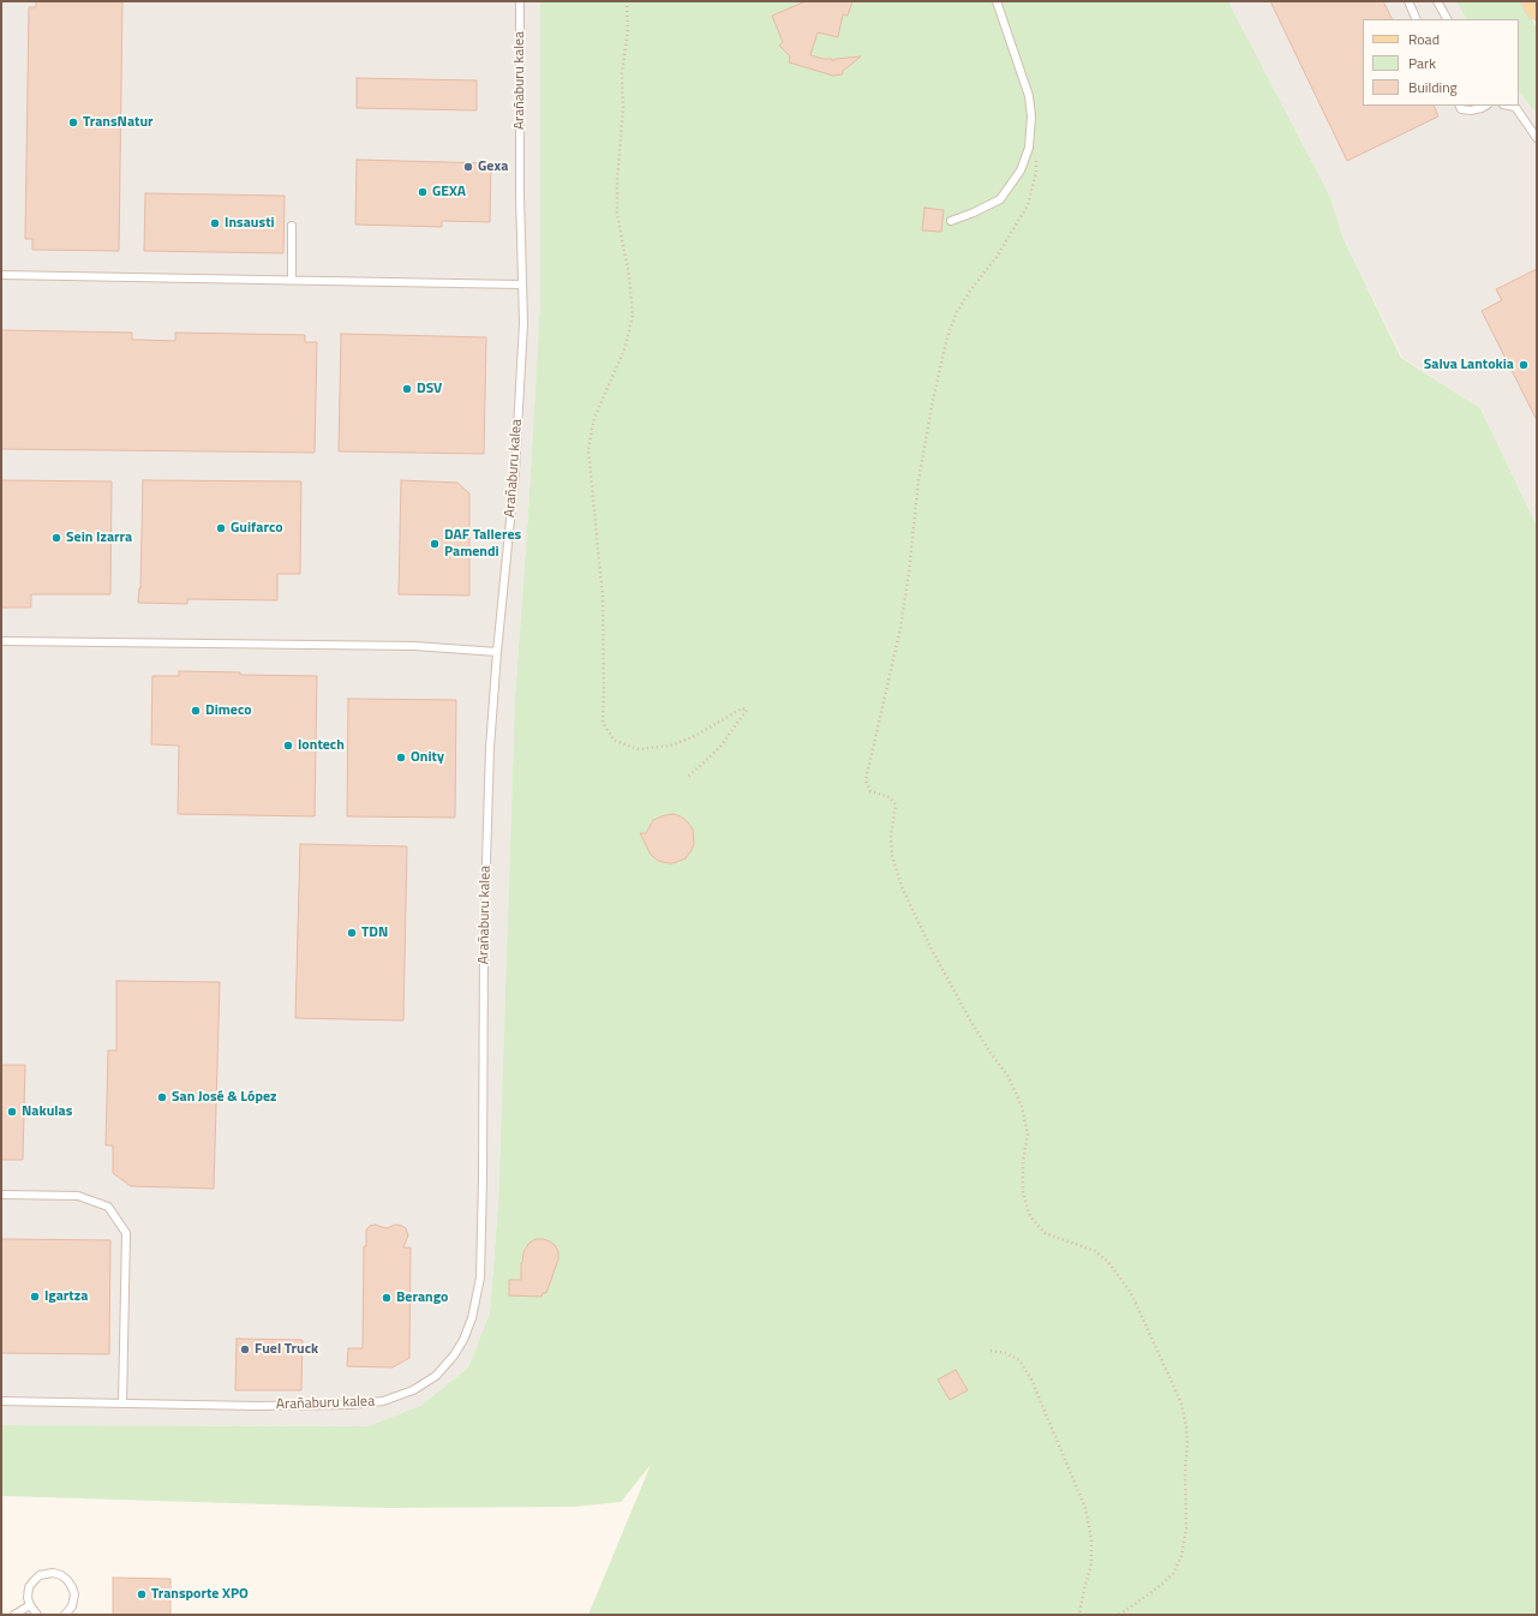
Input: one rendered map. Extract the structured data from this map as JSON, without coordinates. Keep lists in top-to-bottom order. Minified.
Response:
{"streets":{"lane":["Arañaburu kalea"]},"places":["TransNatur","Gexa","GEXA","Insausti","Salva Lantokia","DSV","Guifarco","Sein Izarra","DAF Talleres Pamendi","Dimeco","Iontech","Onity","TDN","San José & López","Nakulas","Igartza","Berango","Fuel Truck","Transporte XPO"],"legend":["Road","Park","Building"]}
